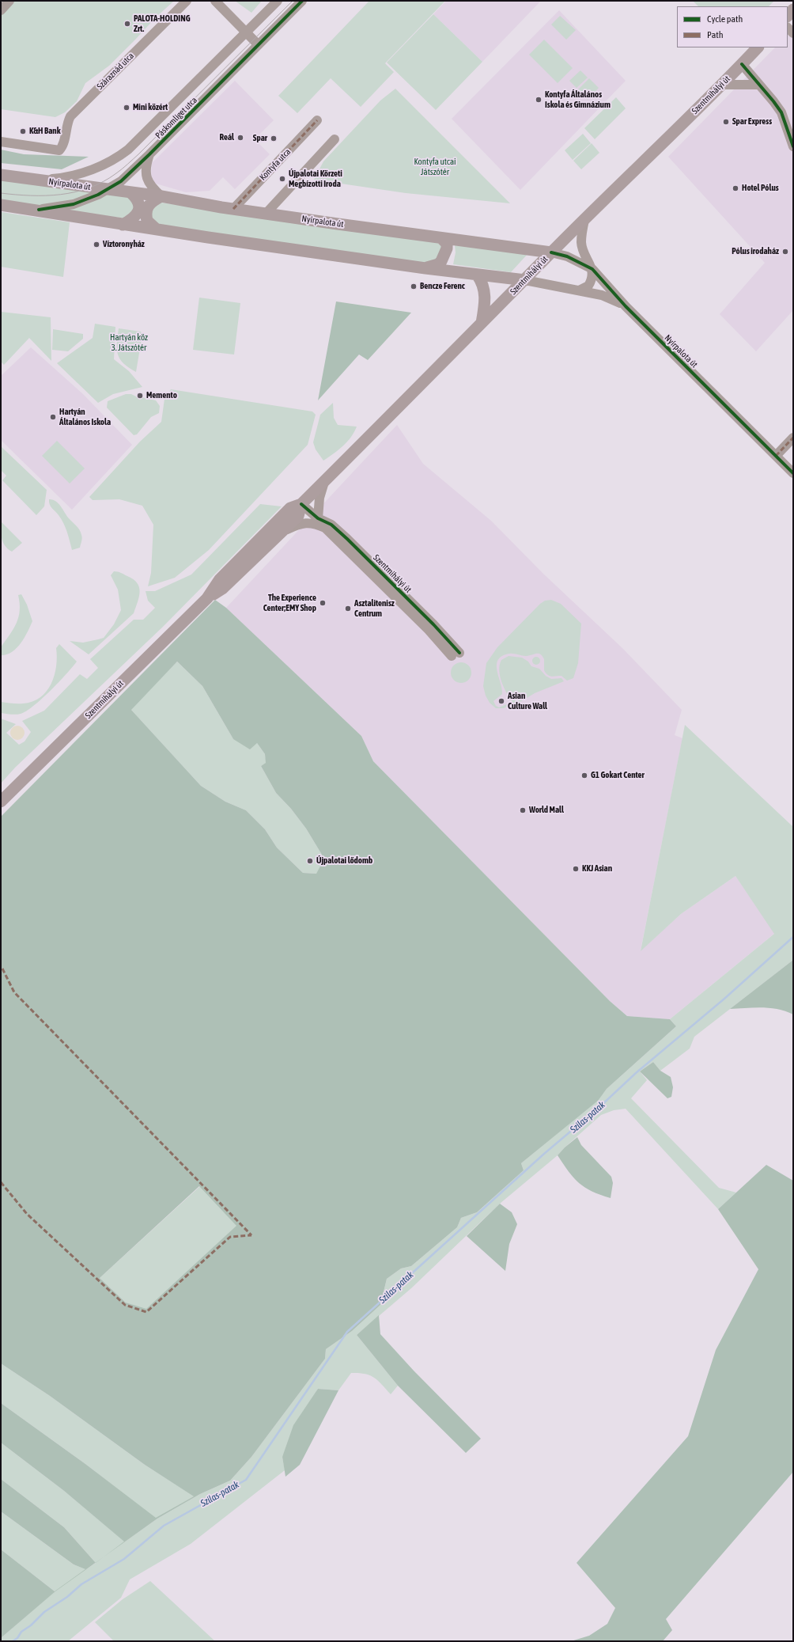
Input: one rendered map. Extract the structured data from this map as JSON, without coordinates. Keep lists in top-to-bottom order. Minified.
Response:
{"streets":{"main road":["Szentmihályi út","Nyírpalota út"],"street":["Száraznád utca","Páskomliget utca","Kontyfa utca"]},"crossings":[["Szentmihályi út","Nyírpalota út"],["Páskomliget utca","Nyírpalota út"],["Kontyfa utca","Nyírpalota út"]],"water":["Szilas-patak"],"parks":["Kontyfa utcai Játszótér","Hartyán köz 3. Játszótér"],"places":["PALOTA-HOLDING Zrt.","Kontyfa Általános Iskola és Gimnázium","Mini közért","Spar Express","K&H Bank","Reál","Spar","Újpalotai Körzeti Megbízotti Iroda","Hotel Pólus","Víztoronyház","Pólus irodaház","Bencze Ferenc","Memento","Hartyán Általános Iskola","The Experience Center;EMY Shop","Asztalitenisz Centrum","Asian Culture Wall","G1 Gokart Center","World Mall","Újpalotai lődomb","KKJ Asian"],"legend":["Cycle path","Path"]}
